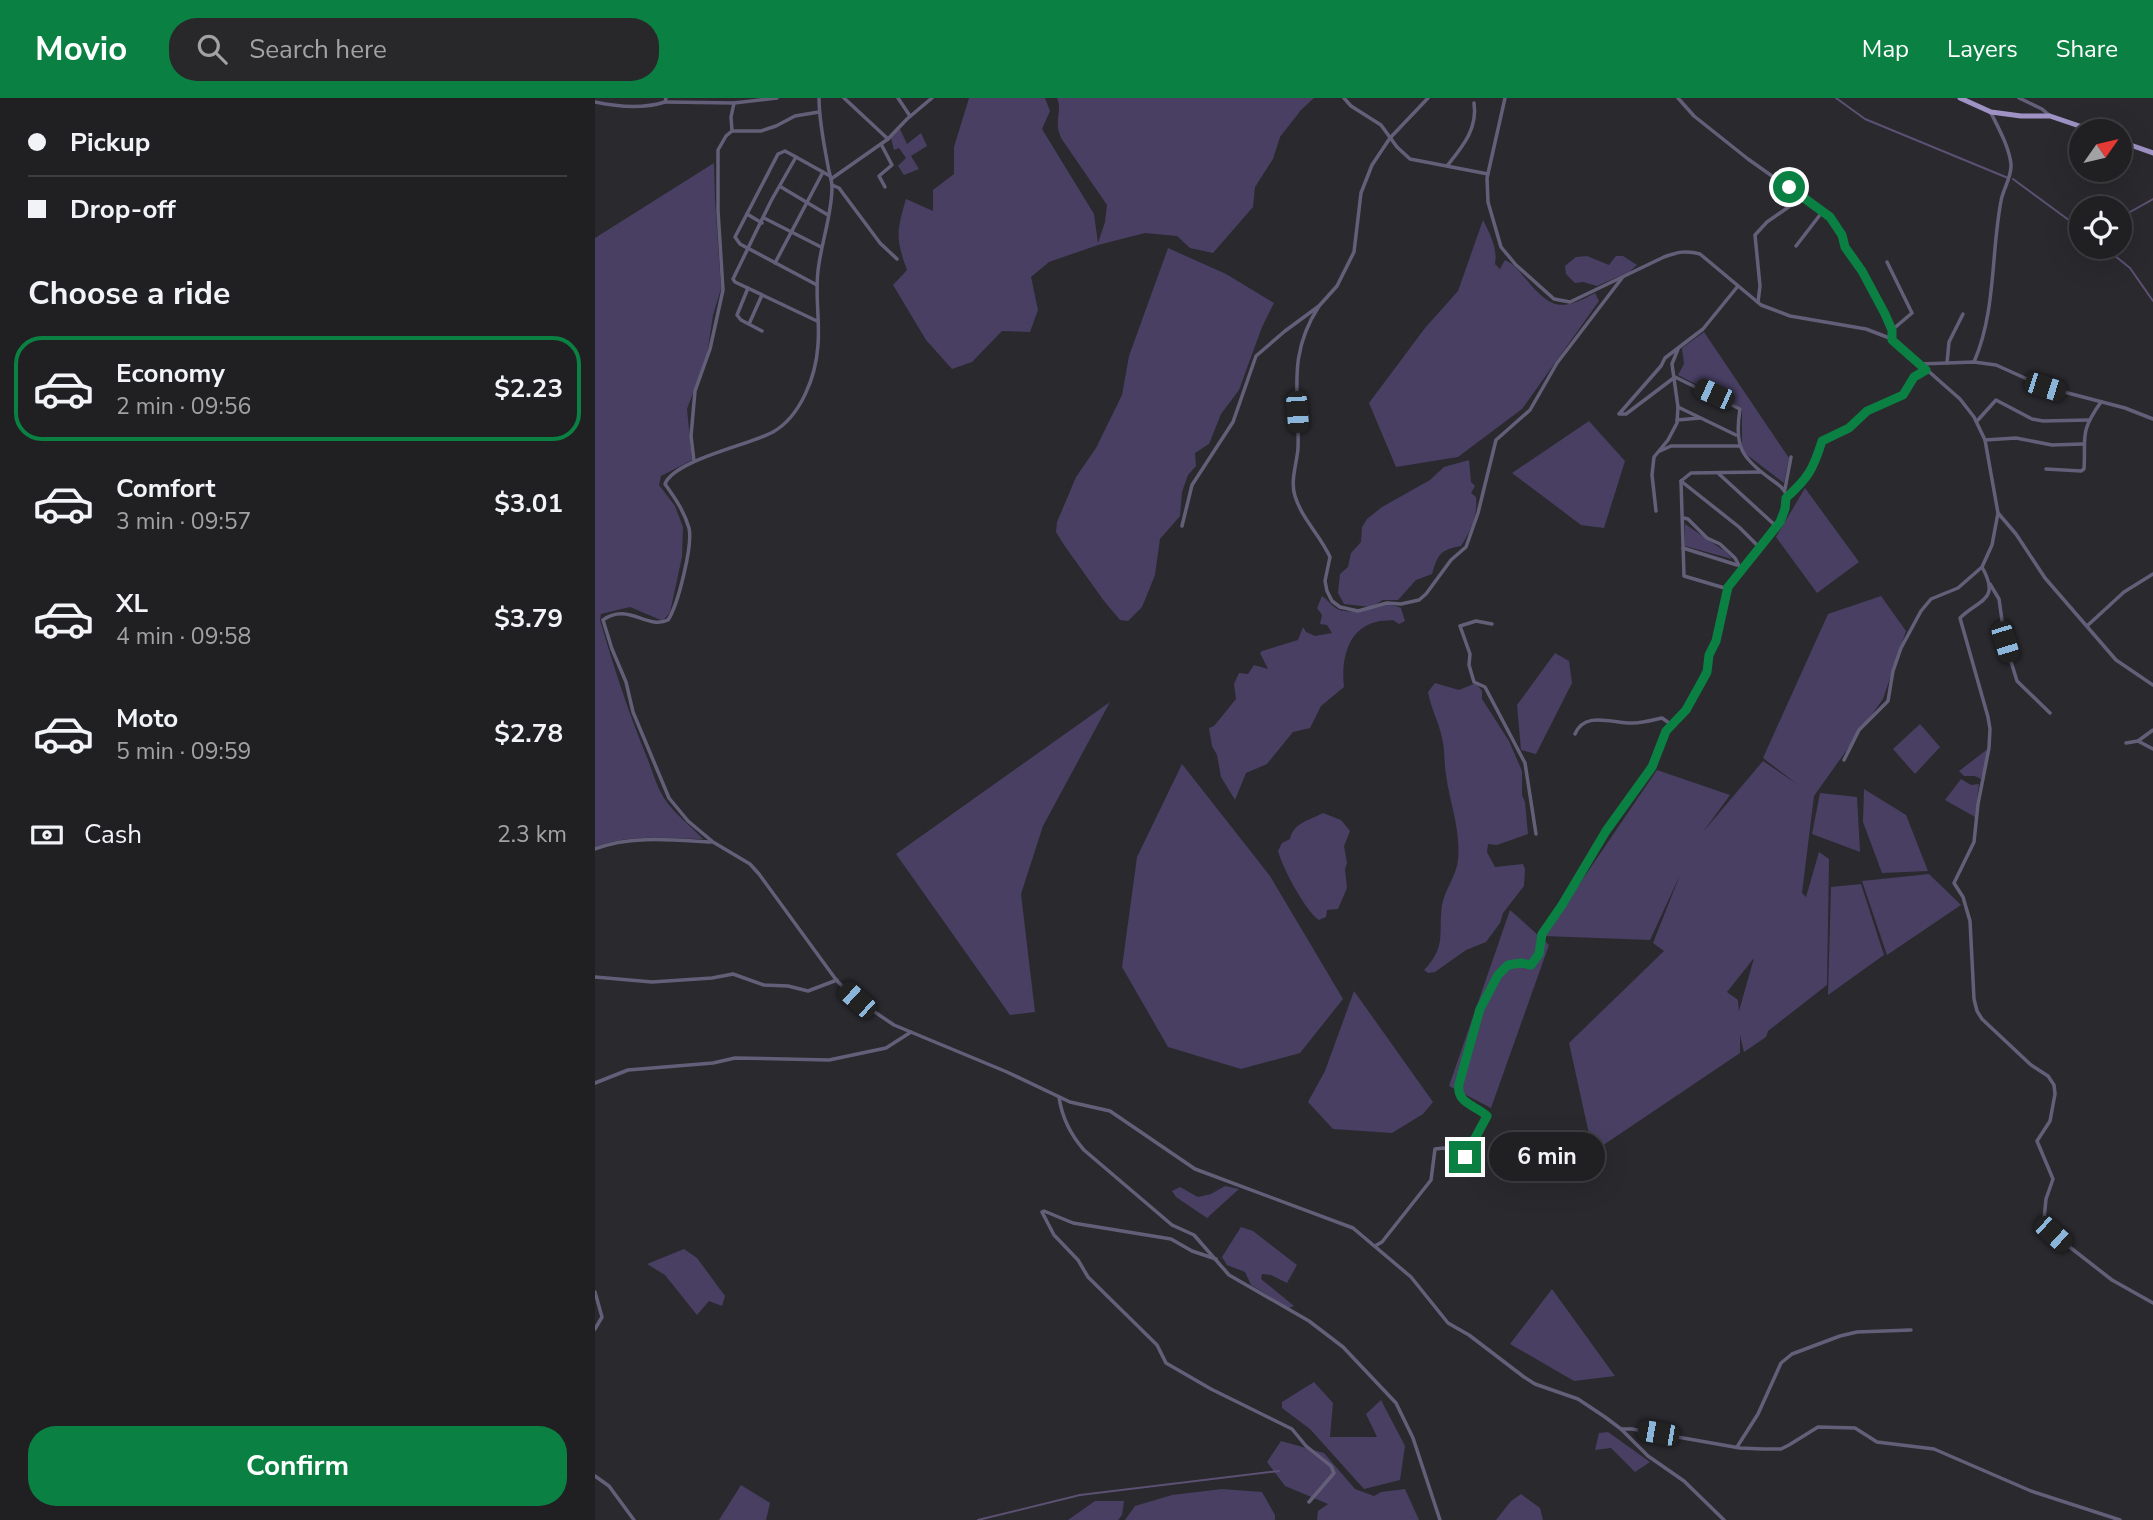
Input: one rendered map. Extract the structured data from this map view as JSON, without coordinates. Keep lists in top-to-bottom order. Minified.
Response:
{"north":"top right","page":{"header":"Movio","search":"Search here","nav":["Map","Layers","Share"],"banner":["Pickup","Drop-off"],"heading":"Choose a ride","list":[{"name":"Economy","note":"2 min · 09:56","value":"$2.23"},{"name":"Comfort","note":"3 min · 09:57","value":"$3.01"},{"name":"XL","note":"4 min · 09:58","value":"$3.79"},{"name":"Moto","note":"5 min · 09:59","value":"$2.78"}],"pay":["Cash","2.3 km"],"bubble":"6 min","buttons":"Confirm"}}
